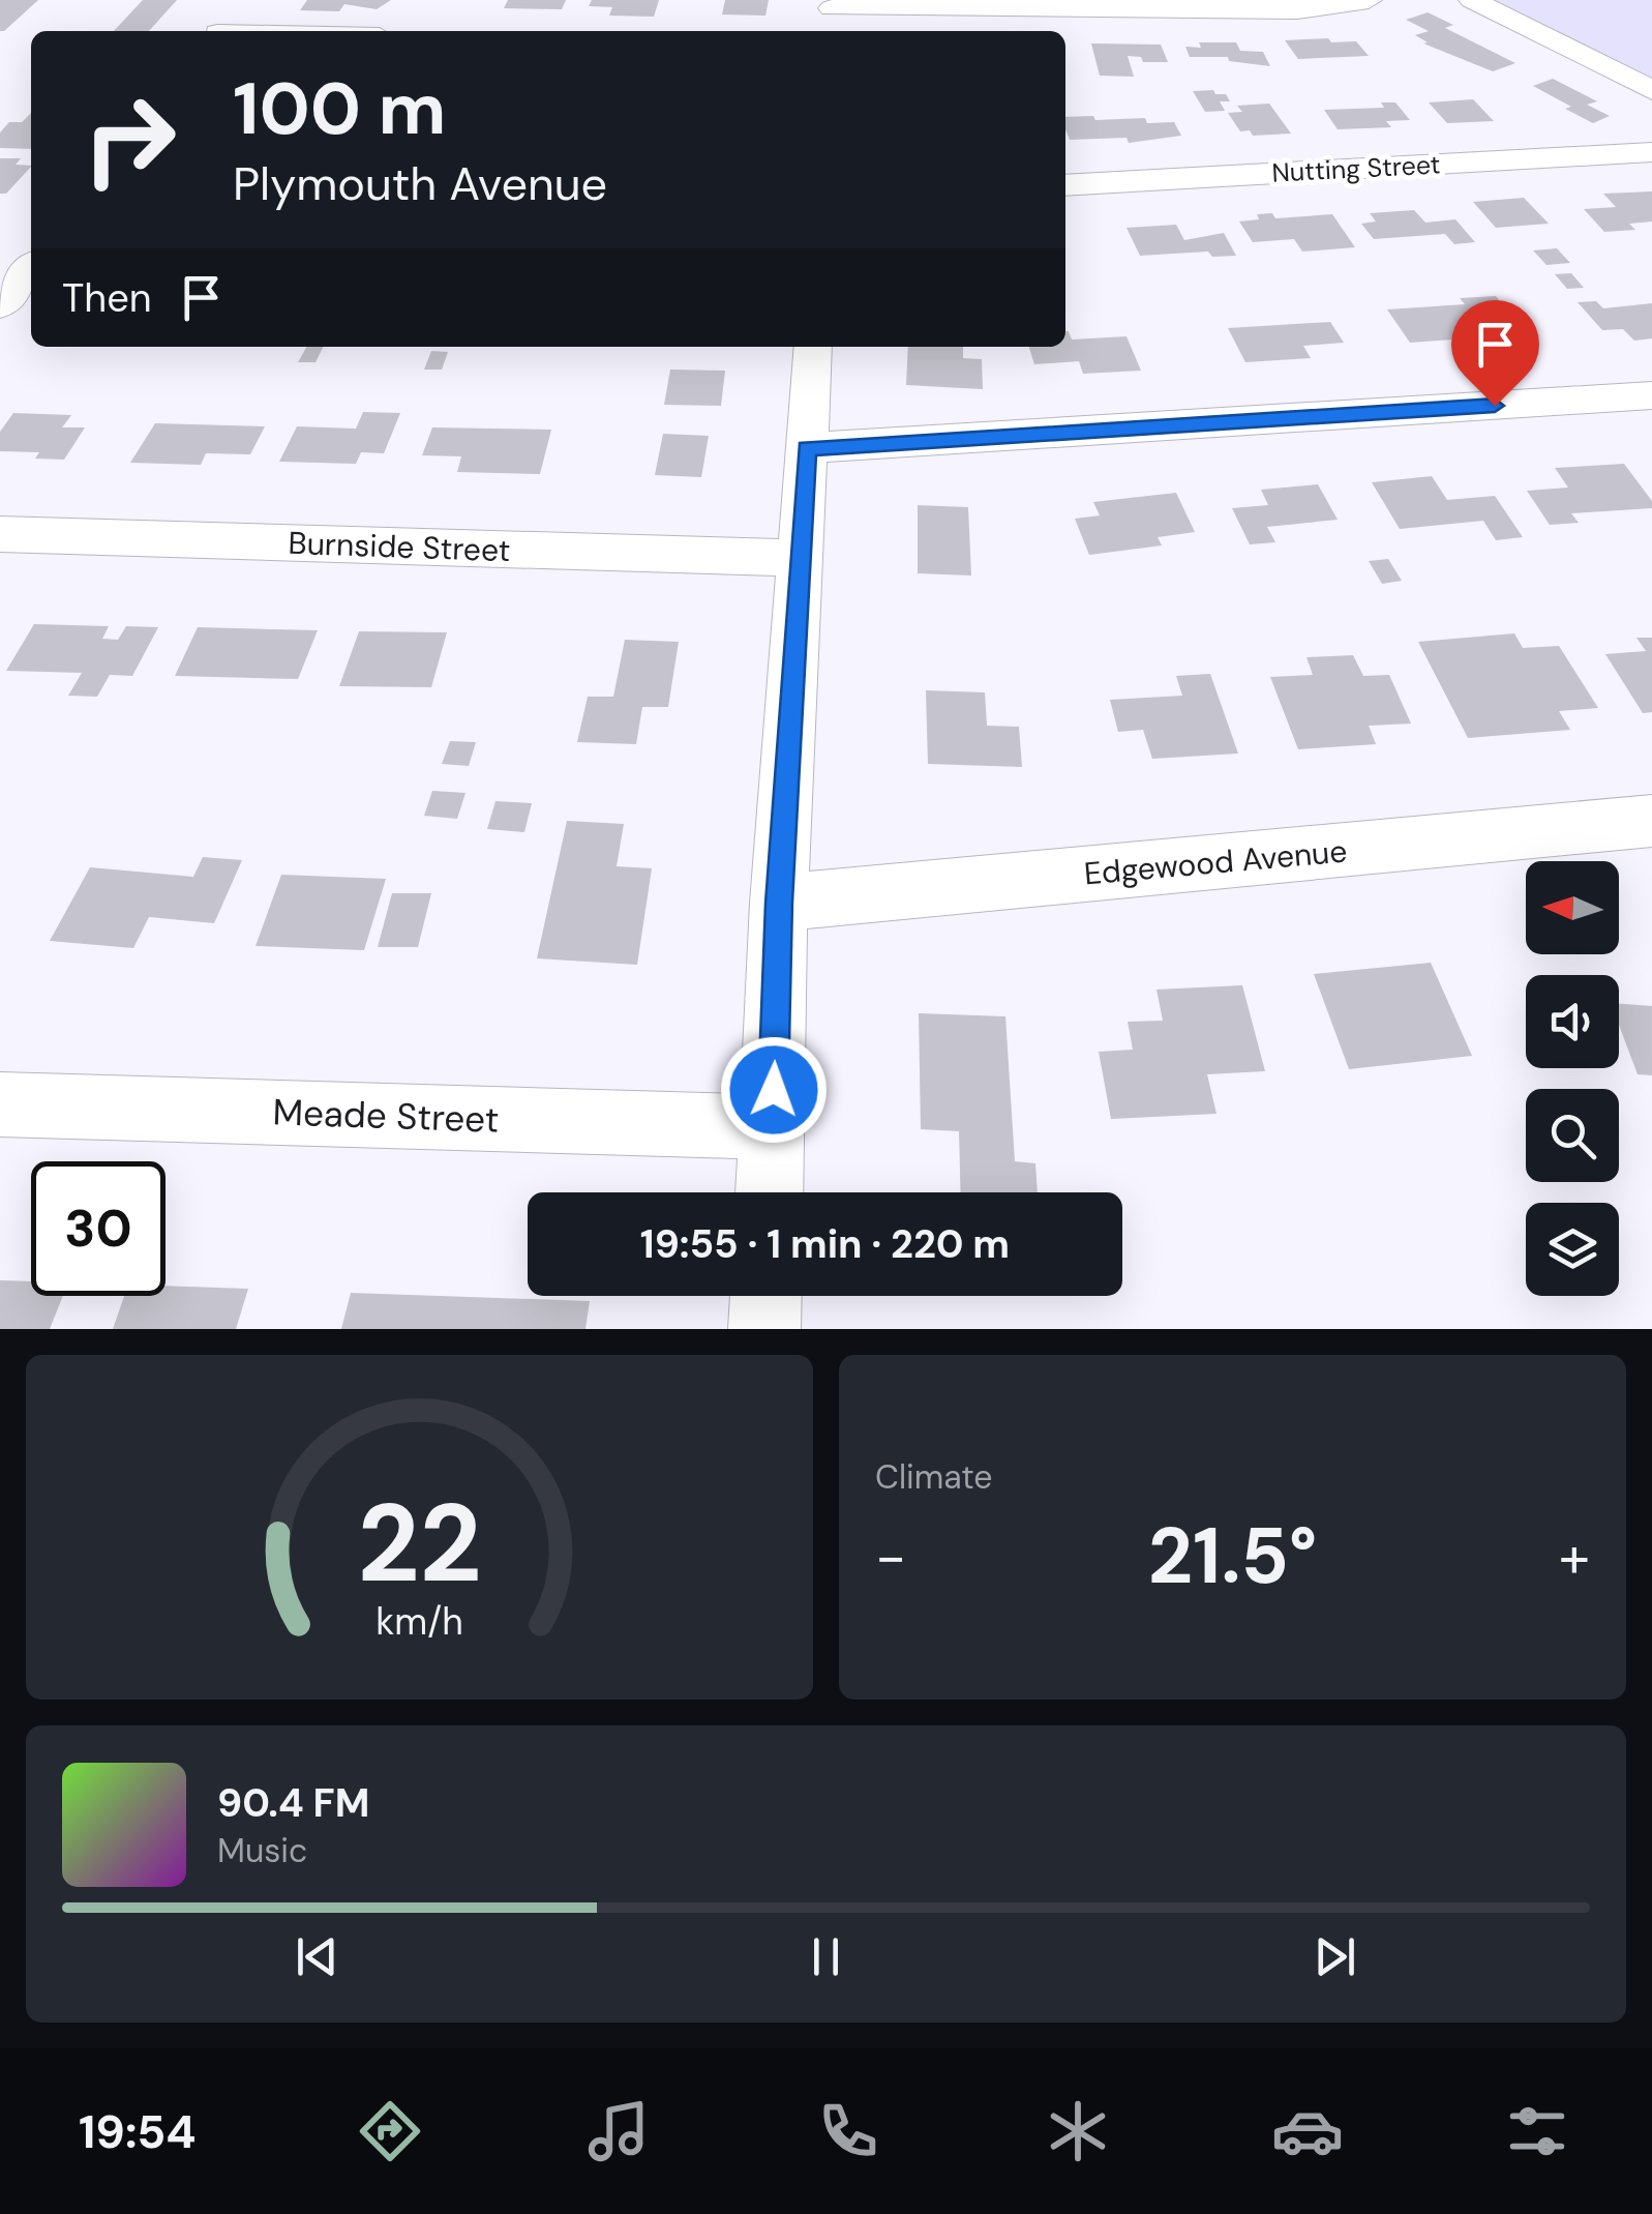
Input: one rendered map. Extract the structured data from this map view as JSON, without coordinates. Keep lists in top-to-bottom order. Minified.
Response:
{"streets":{"street":["Nutting Street","Burnside Street","Edgewood Avenue","Meade Street"]},"north":"left","page":{"turn":["100 m","Plymouth Avenue"],"then":"Then","limit":"30","trip":"19:55 · 1 min · 220 m","tile":"Climate","heat":["−","21.5°","+"],"song":["90.4 FM","Music"],"tabs":"19:54","gauge":["22","km/h"]}}
